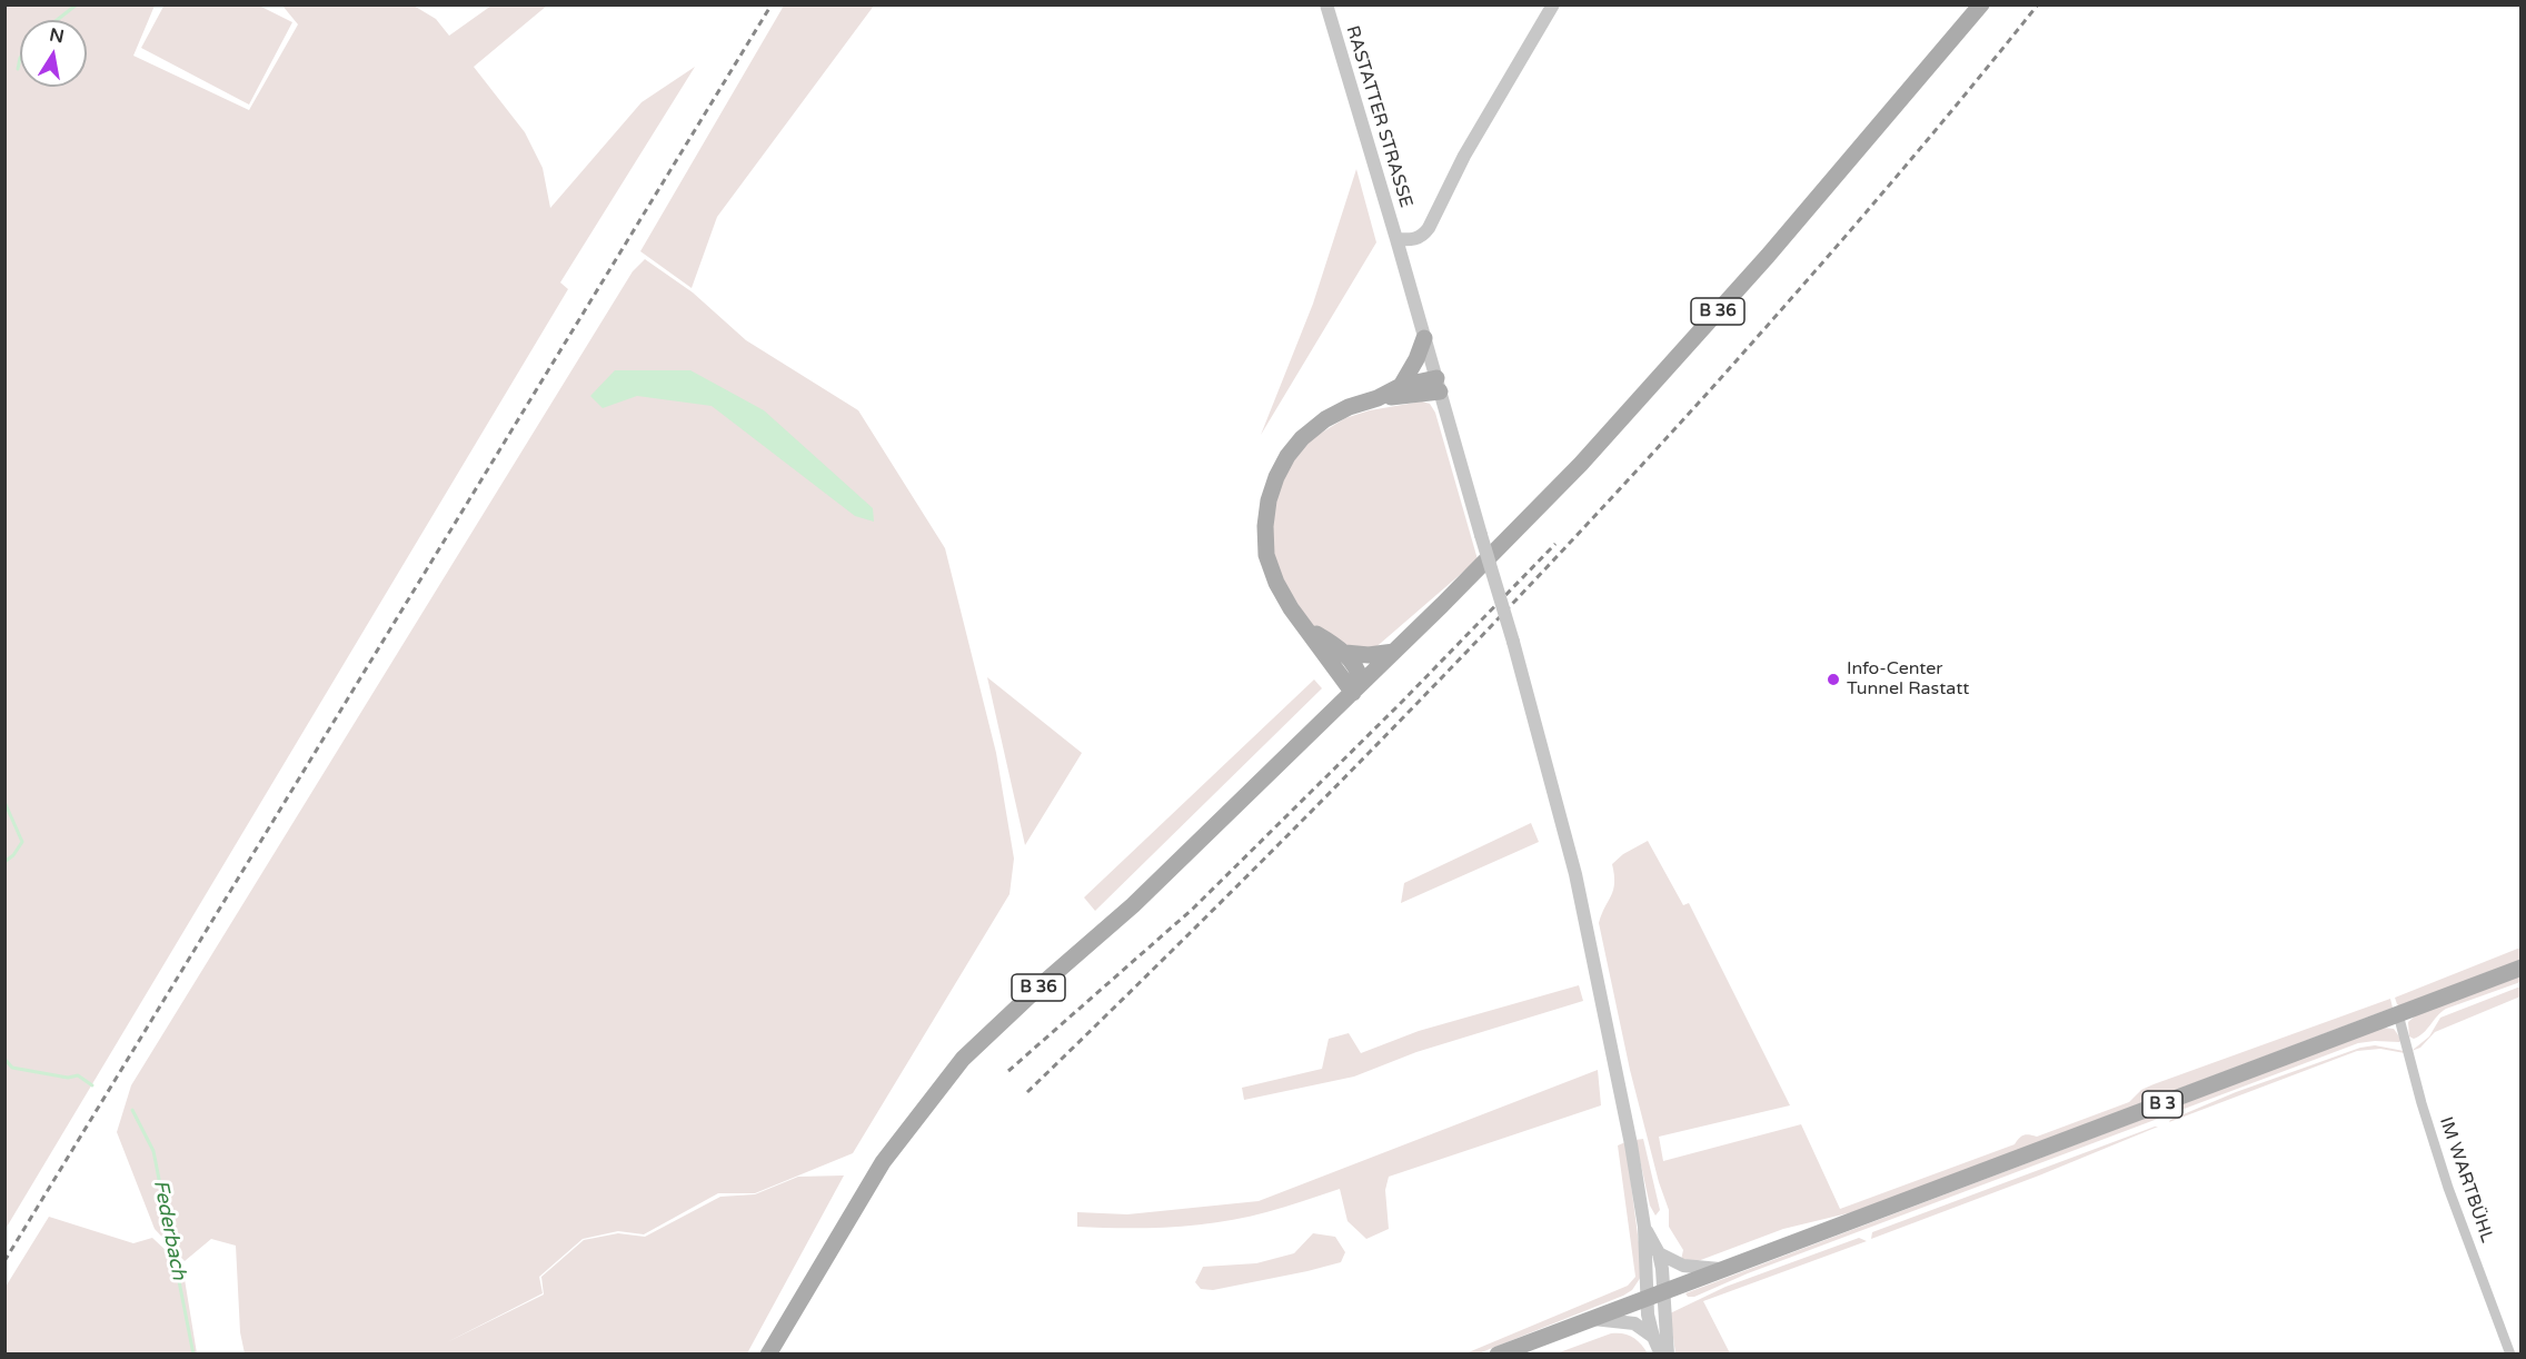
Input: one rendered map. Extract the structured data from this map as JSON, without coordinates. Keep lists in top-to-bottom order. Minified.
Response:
{"streets":{"main road":["B 36","B 3"],"street":["RASTATTER STRASSE","IM WARTBÜHL"]},"crossings":[["B 3","IM WARTBÜHL"]],"water":["Federbach"],"places":["Info-Center Tunnel Rastatt"],"north":"top"}
